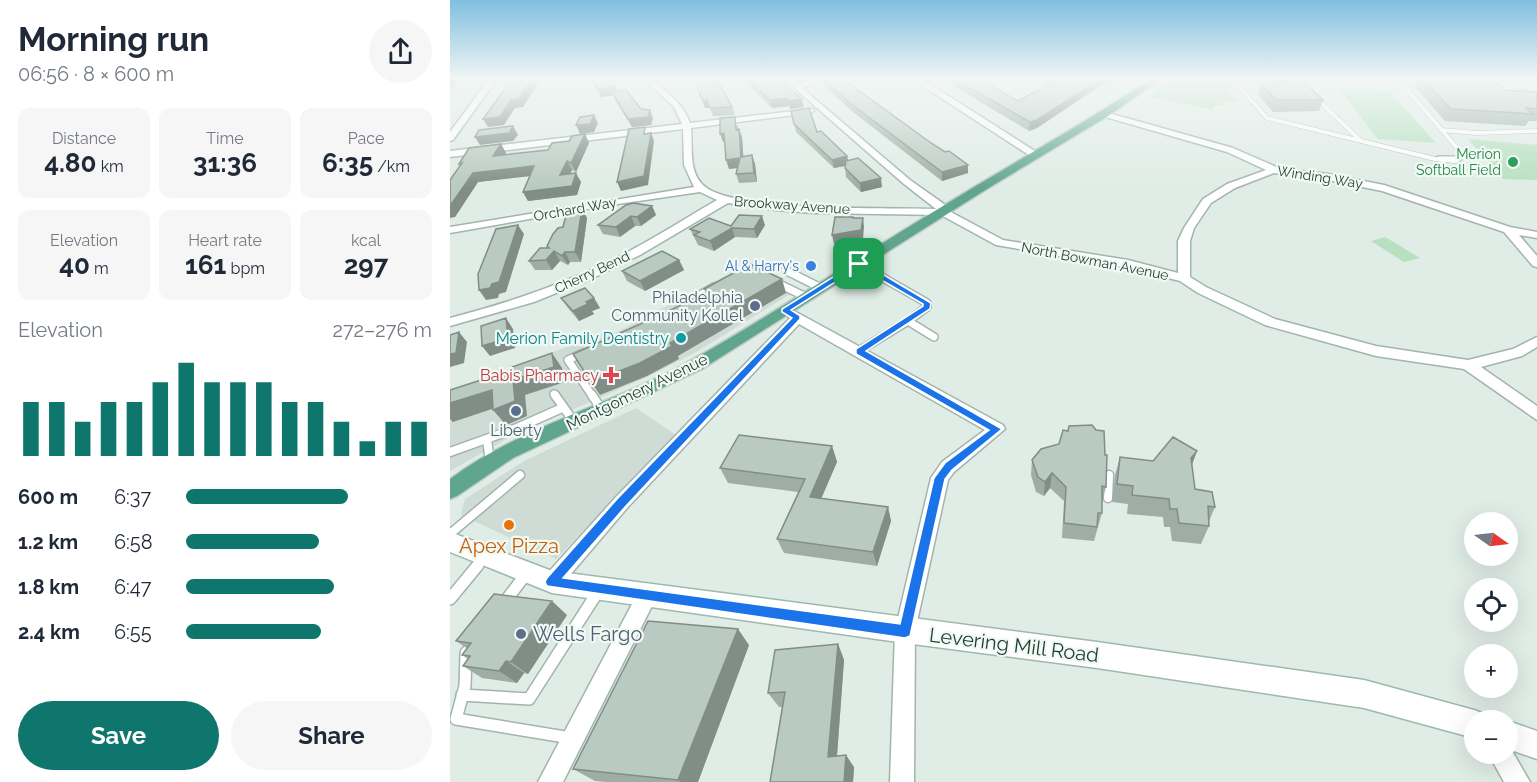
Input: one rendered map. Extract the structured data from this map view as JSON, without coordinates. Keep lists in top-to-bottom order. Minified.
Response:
{"streets":{"main road":["Montgomery Avenue"],"street":["Winding Way","Brookway Avenue","Orchard Way","North Bowman Avenue","Cherry Bend","Levering Mill Road"]},"crossings":[["Brookway Avenue","Orchard Way"],["Brookway Avenue","North Bowman Avenue"],["Brookway Avenue","Cherry Bend"],["Brookway Avenue","Montgomery Avenue"],["North Bowman Avenue","Montgomery Avenue"]],"places":{"other":["Merion Softball Field","Al & Harry's","Philadelphia Community Kollel","Merion Family Dentistry","Liberty","Apex Pizza","Wells Fargo"],"health":["Babis Pharmacy"]},"north":"right","page":{"heading":["Morning run","06:56 · 8 × 600 m"],"stats":[["Distance","4.80 km"],["Time","31:36"],["Pace","6:35 /km"],["Elevation","40 m"],["Heart rate","161 bpm"],["kcal","297"]],"chart":["Elevation","272–276 m"],"list":[{"name":"600 m","note":"6:37"},{"name":"1.2 km","note":"6:58"},{"name":"1.8 km","note":"6:47"},{"name":"2.4 km","note":"6:55"}],"map_buttons":["+","−"],"buttons":["Save","Share"]}}
